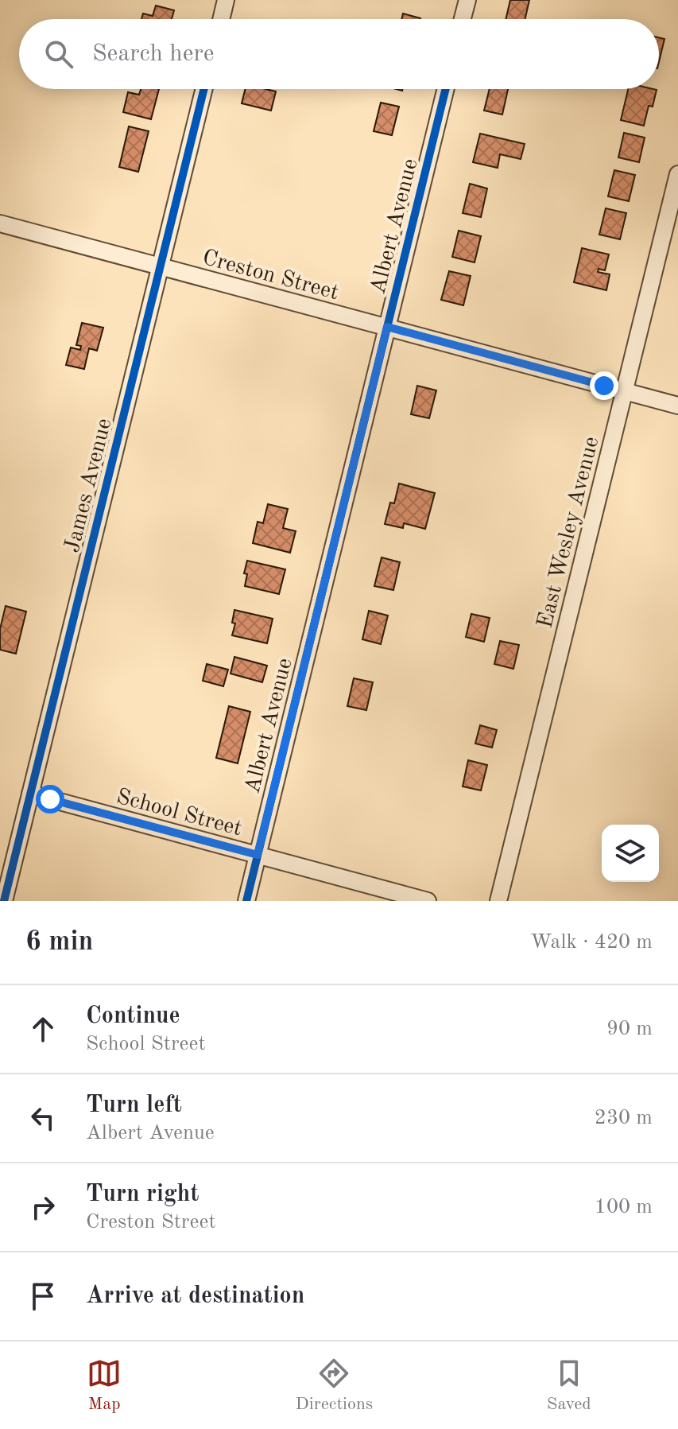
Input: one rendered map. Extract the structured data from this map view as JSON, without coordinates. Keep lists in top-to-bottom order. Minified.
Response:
{"streets":{"street":["Albert Avenue","Creston Street","James Avenue","East Wesley Avenue","School Street"]},"crossings":[["Albert Avenue","Creston Street"],["Albert Avenue","School Street"],["Creston Street","James Avenue"],["Creston Street","East Wesley Avenue"],["James Avenue","School Street"]],"page":{"search":"Search here","heading":["6 min","Walk · 420 m"],"list":[["Continue","School Street","90 m"],["Turn left","Albert Avenue","230 m"],["Turn right","Creston Street","100 m"],"Arrive at destination"],"nav":["Map","Directions","Saved"]}}
